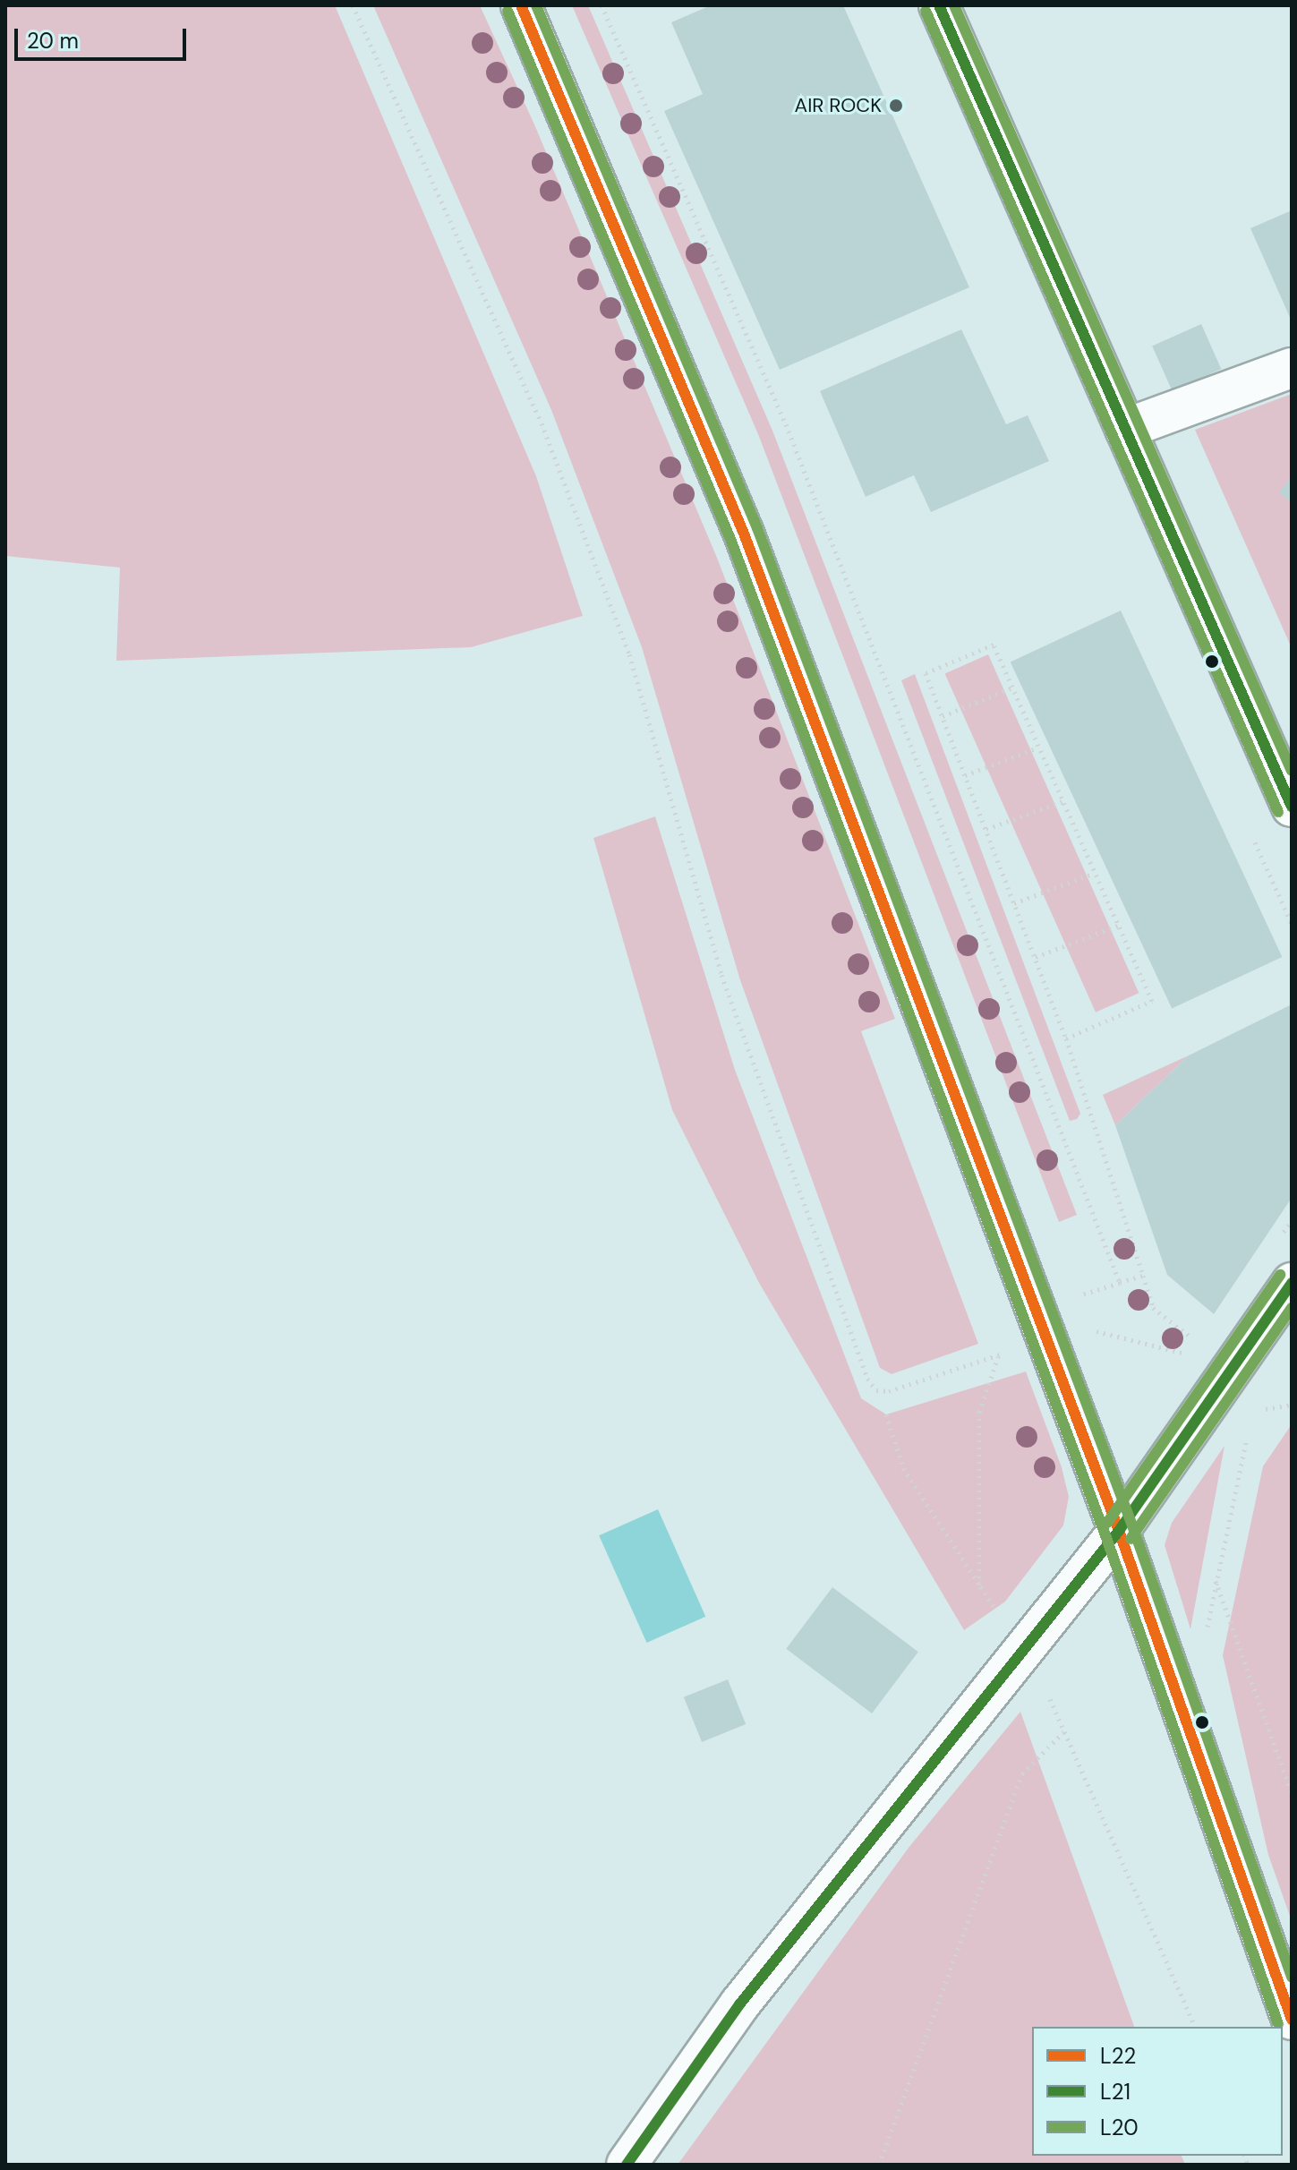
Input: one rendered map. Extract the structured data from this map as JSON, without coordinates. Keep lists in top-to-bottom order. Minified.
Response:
{"places":["AIR ROCK"],"lines":["transit line L22","transit line L21","transit line L20"],"legend":["L22","L21","L20"],"scale_bar":"20 m"}
